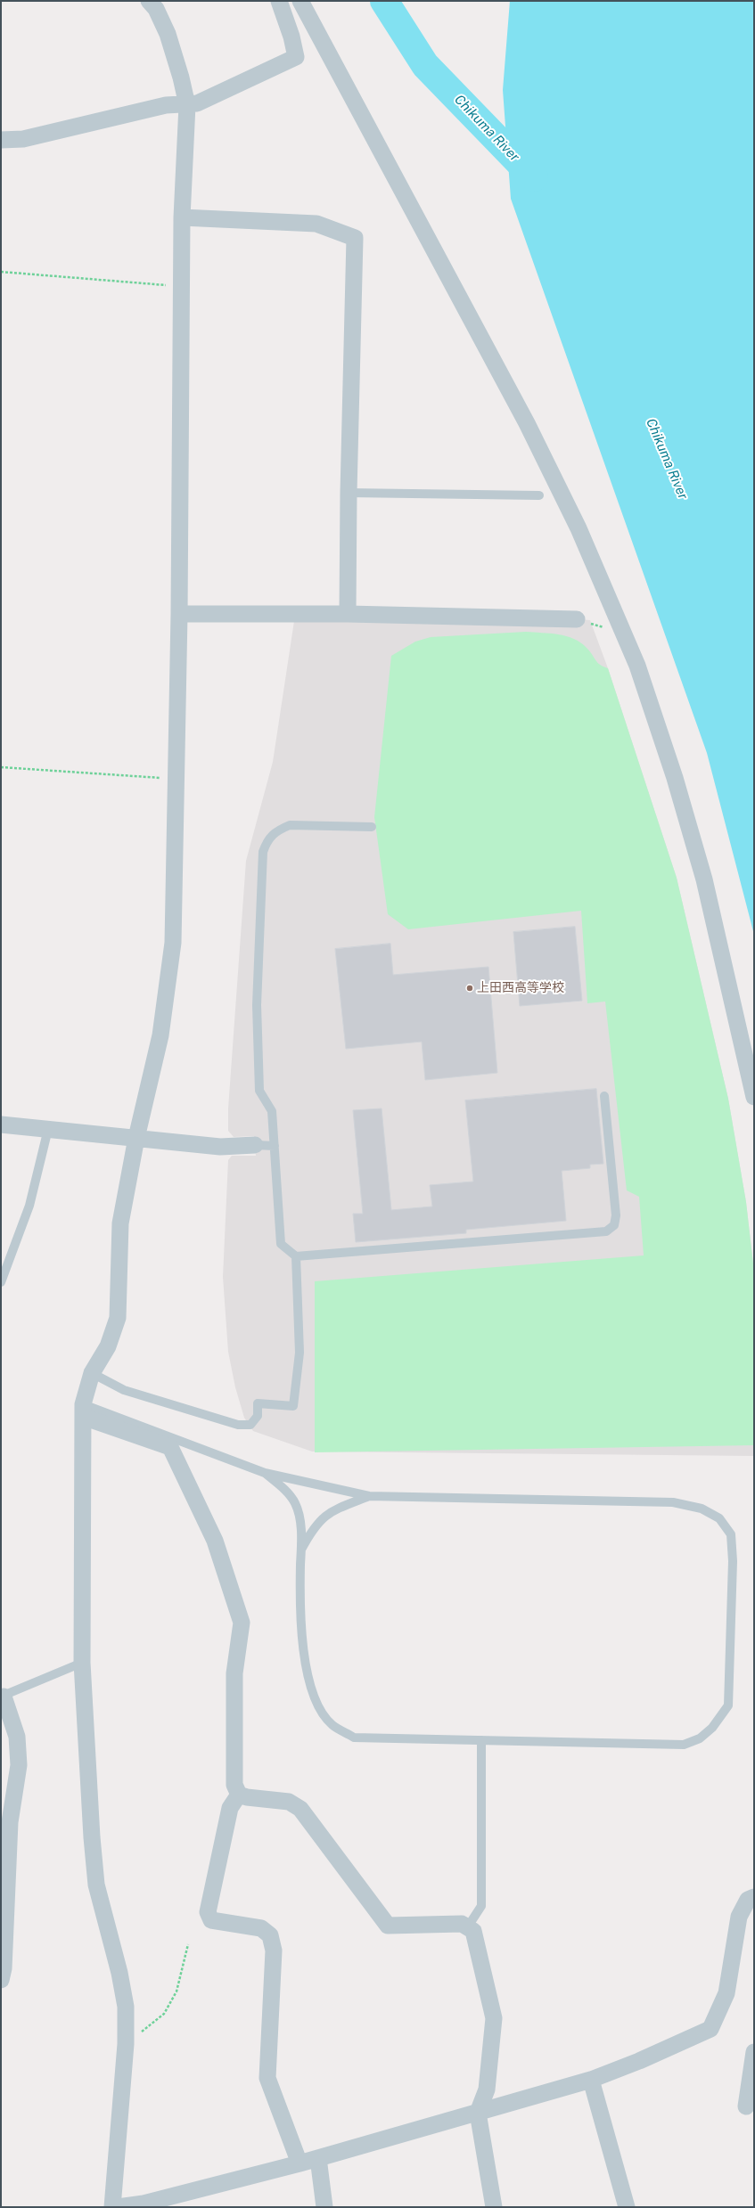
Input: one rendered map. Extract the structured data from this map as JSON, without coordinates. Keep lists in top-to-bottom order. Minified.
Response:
{"water":["Chikuma River"],"places":["上田西高等学校"]}
